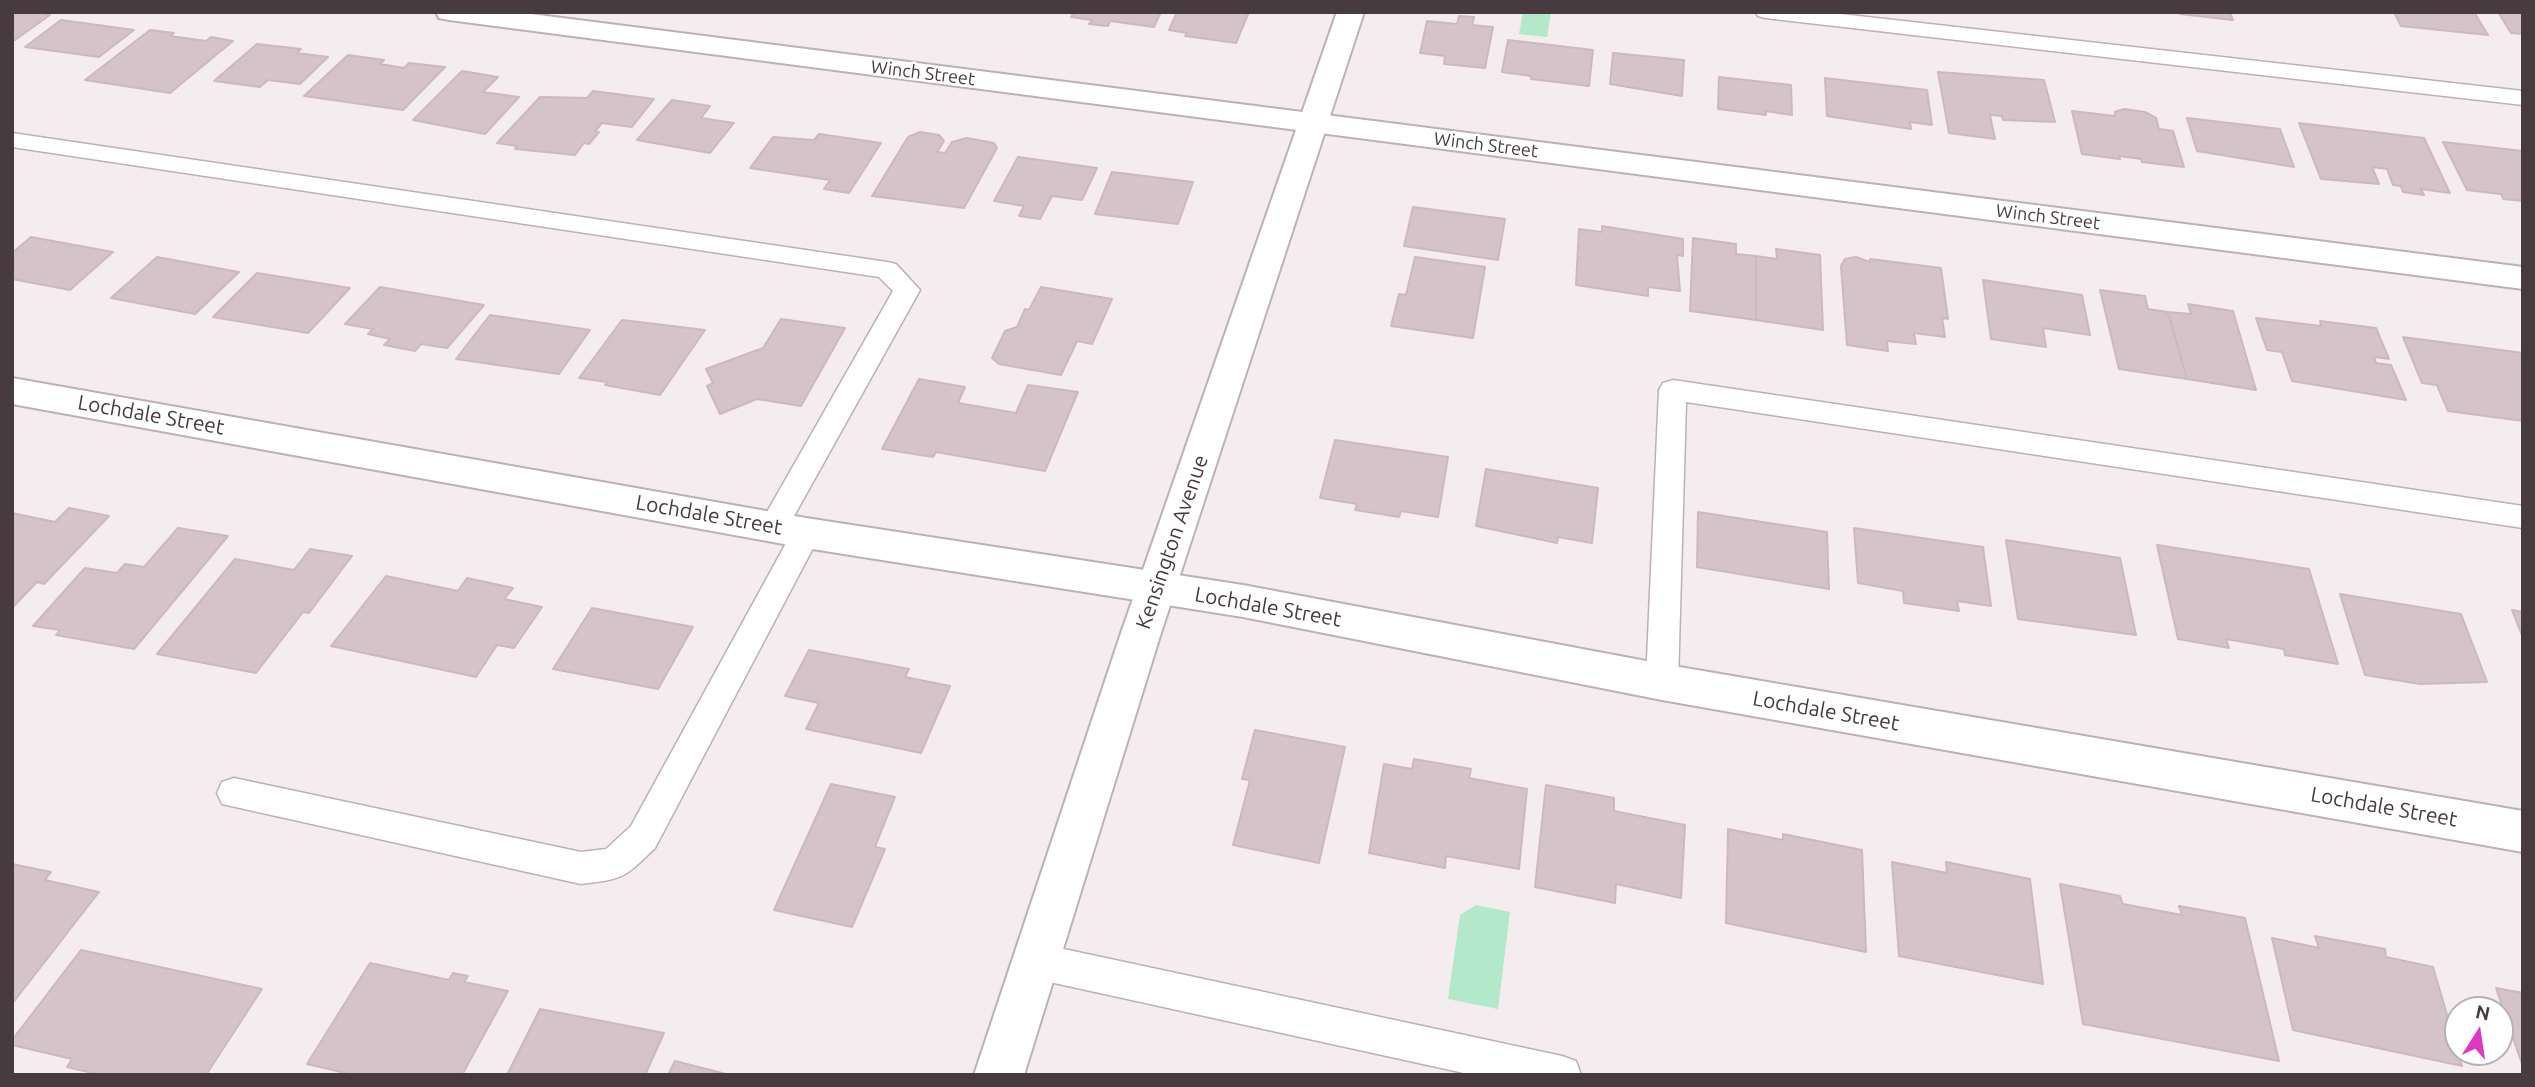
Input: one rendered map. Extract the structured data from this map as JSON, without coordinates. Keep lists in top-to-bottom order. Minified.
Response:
{"streets":{"street":["Winch Street","Lochdale Street","Kensington Avenue"]},"crossings":[["Winch Street","Kensington Avenue"],["Lochdale Street","Kensington Avenue"]],"north":"top"}
